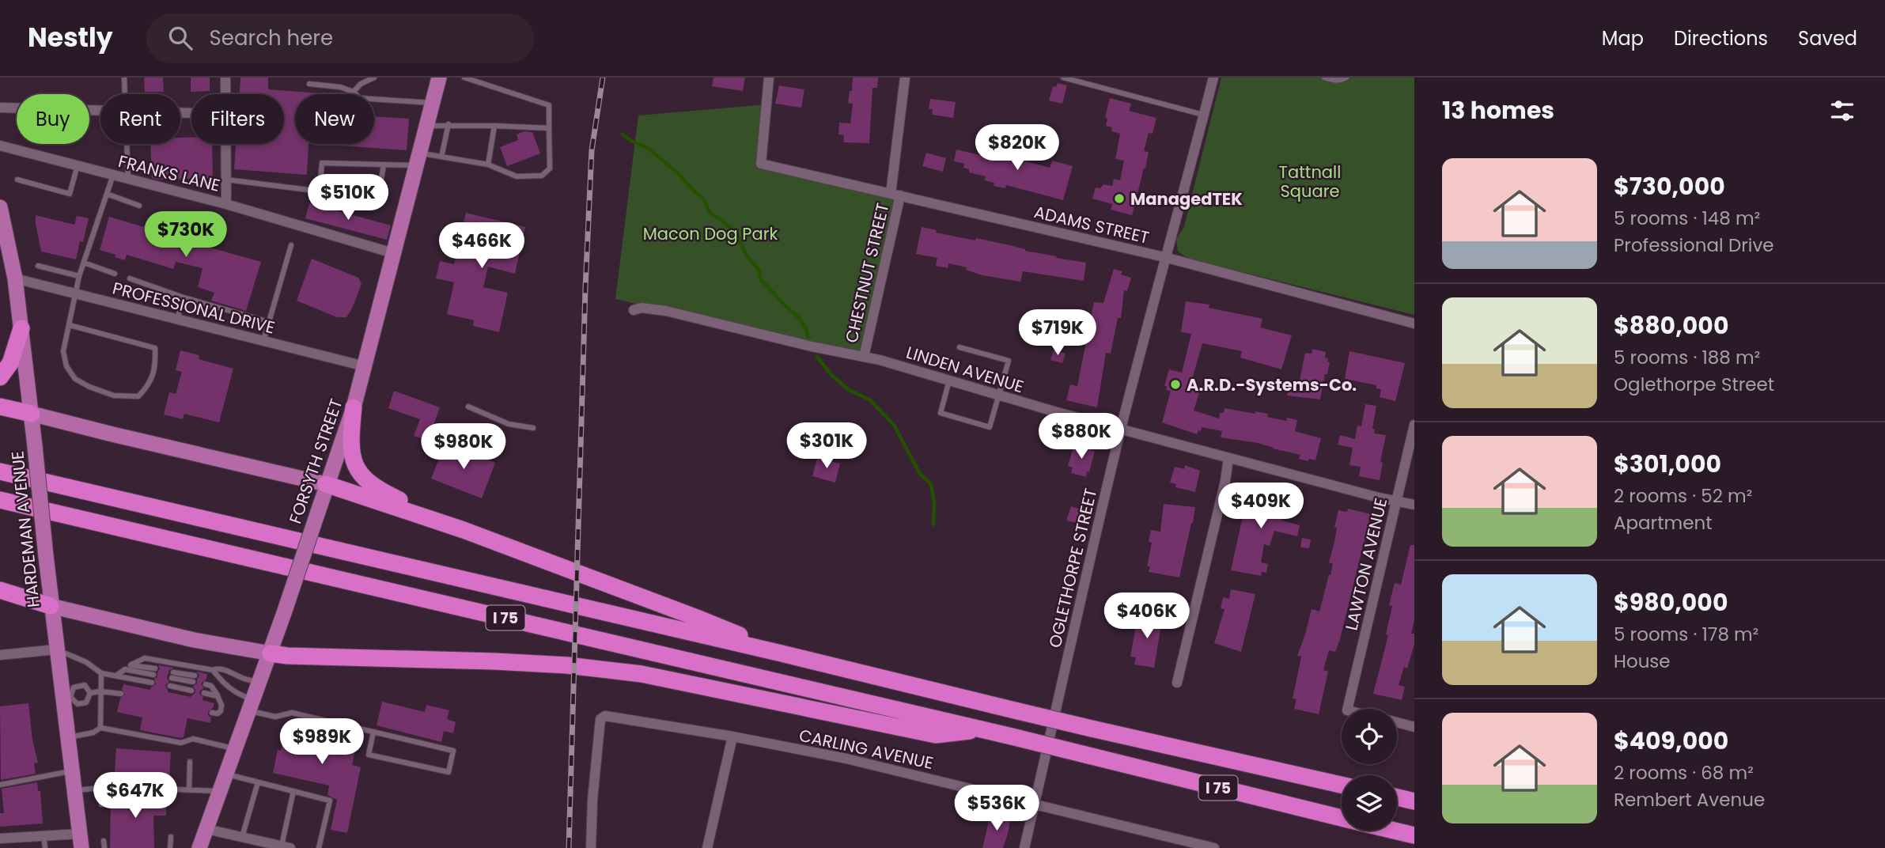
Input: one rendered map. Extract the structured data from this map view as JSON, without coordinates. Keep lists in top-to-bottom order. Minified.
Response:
{"streets":{"highway":["I 75"],"main road":["FORSYTH STREET","HARDEMAN AVENUE"],"street":["FRANKS LANE","ADAMS STREET","CHESTNUT STREET","PROFESSIONAL DRIVE","LINDEN AVENUE","LAWTON AVENUE","OGLETHORPE STREET","CARLING AVENUE"]},"crossings":[["FRANKS LANE","FORSYTH STREET"],["ADAMS STREET","CHESTNUT STREET"],["ADAMS STREET","OGLETHORPE STREET"],["CHESTNUT STREET","LINDEN AVENUE"],["PROFESSIONAL DRIVE","FORSYTH STREET"],["PROFESSIONAL DRIVE","HARDEMAN AVENUE"],["LINDEN AVENUE","LAWTON AVENUE"],["LINDEN AVENUE","OGLETHORPE STREET"],["OGLETHORPE STREET","CARLING AVENUE"]],"parks":["Tattnall Square","Macon Dog Park"],"places":["ManagedTEK","A.R.D.-Systems-Co."],"page":{"header":"Nestly","search":"Search here","nav":["Map","Directions","Saved"],"heading":"13 homes","chip":["Buy","Rent","Filters","New"],"price":["$820K","$510K","$730K","$466K","$719K","$880K","$301K","$980K","$409K","$406K","$989K","$647K","$536K"],"list":[{"name":"$730,000","note":"5 rooms · 148 m² · Professional Drive"},{"name":"$880,000","note":"5 rooms · 188 m² · Oglethorpe Street"},{"name":"$301,000","note":"2 rooms · 52 m² · Apartment"},{"name":"$980,000","note":"5 rooms · 178 m² · House"},{"name":"$409,000","note":"2 rooms · 68 m² · Rembert Avenue"}]}}
